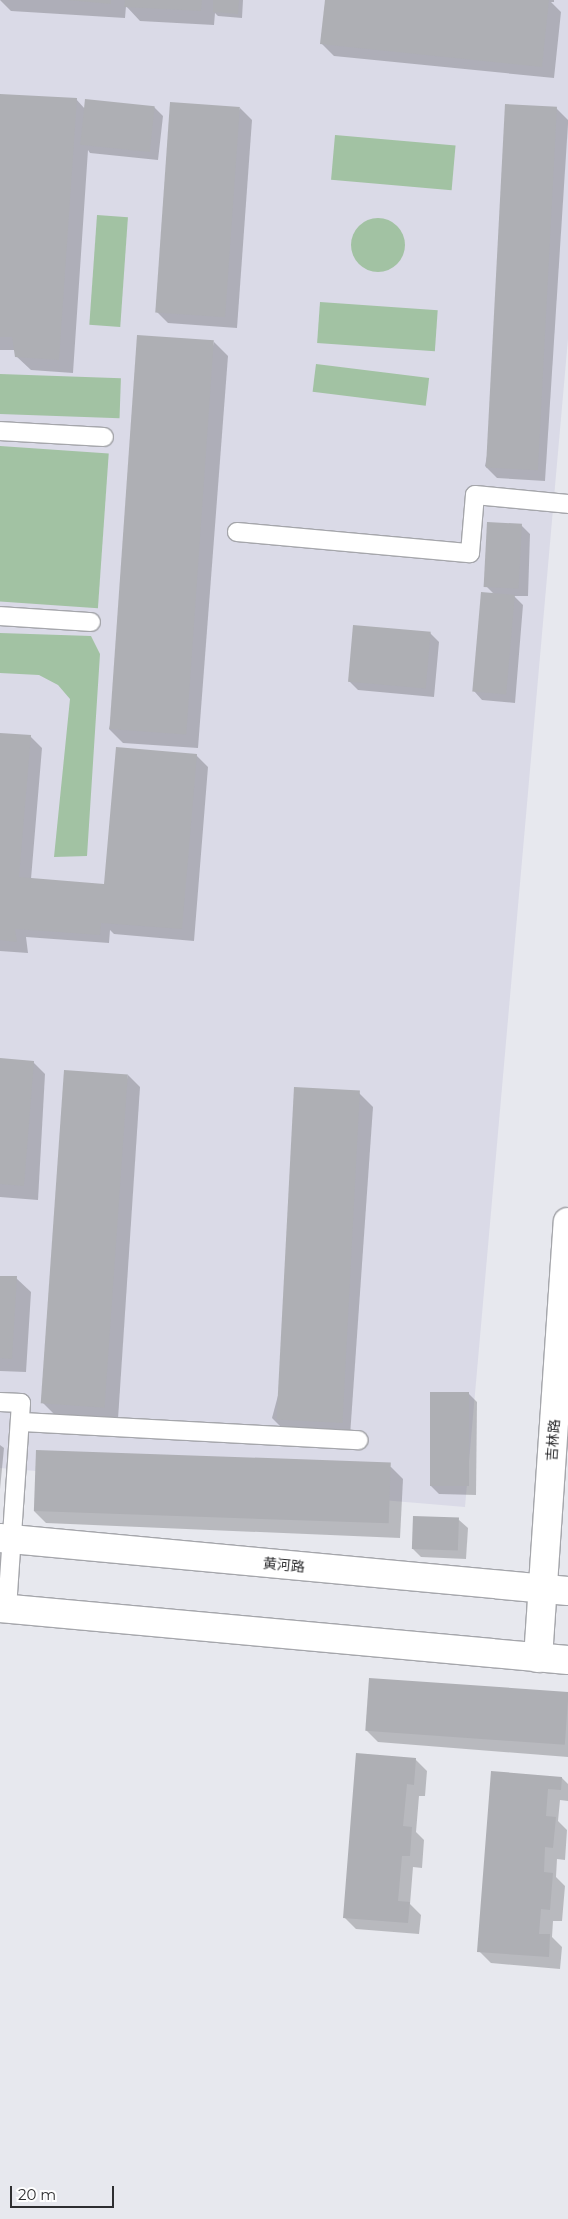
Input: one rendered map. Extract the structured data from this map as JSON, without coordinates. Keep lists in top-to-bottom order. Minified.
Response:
{"streets":{"street":["吉林路","黄河路"]},"crossings":[["吉林路","黄河路"]],"scale_bar":"20 m"}
